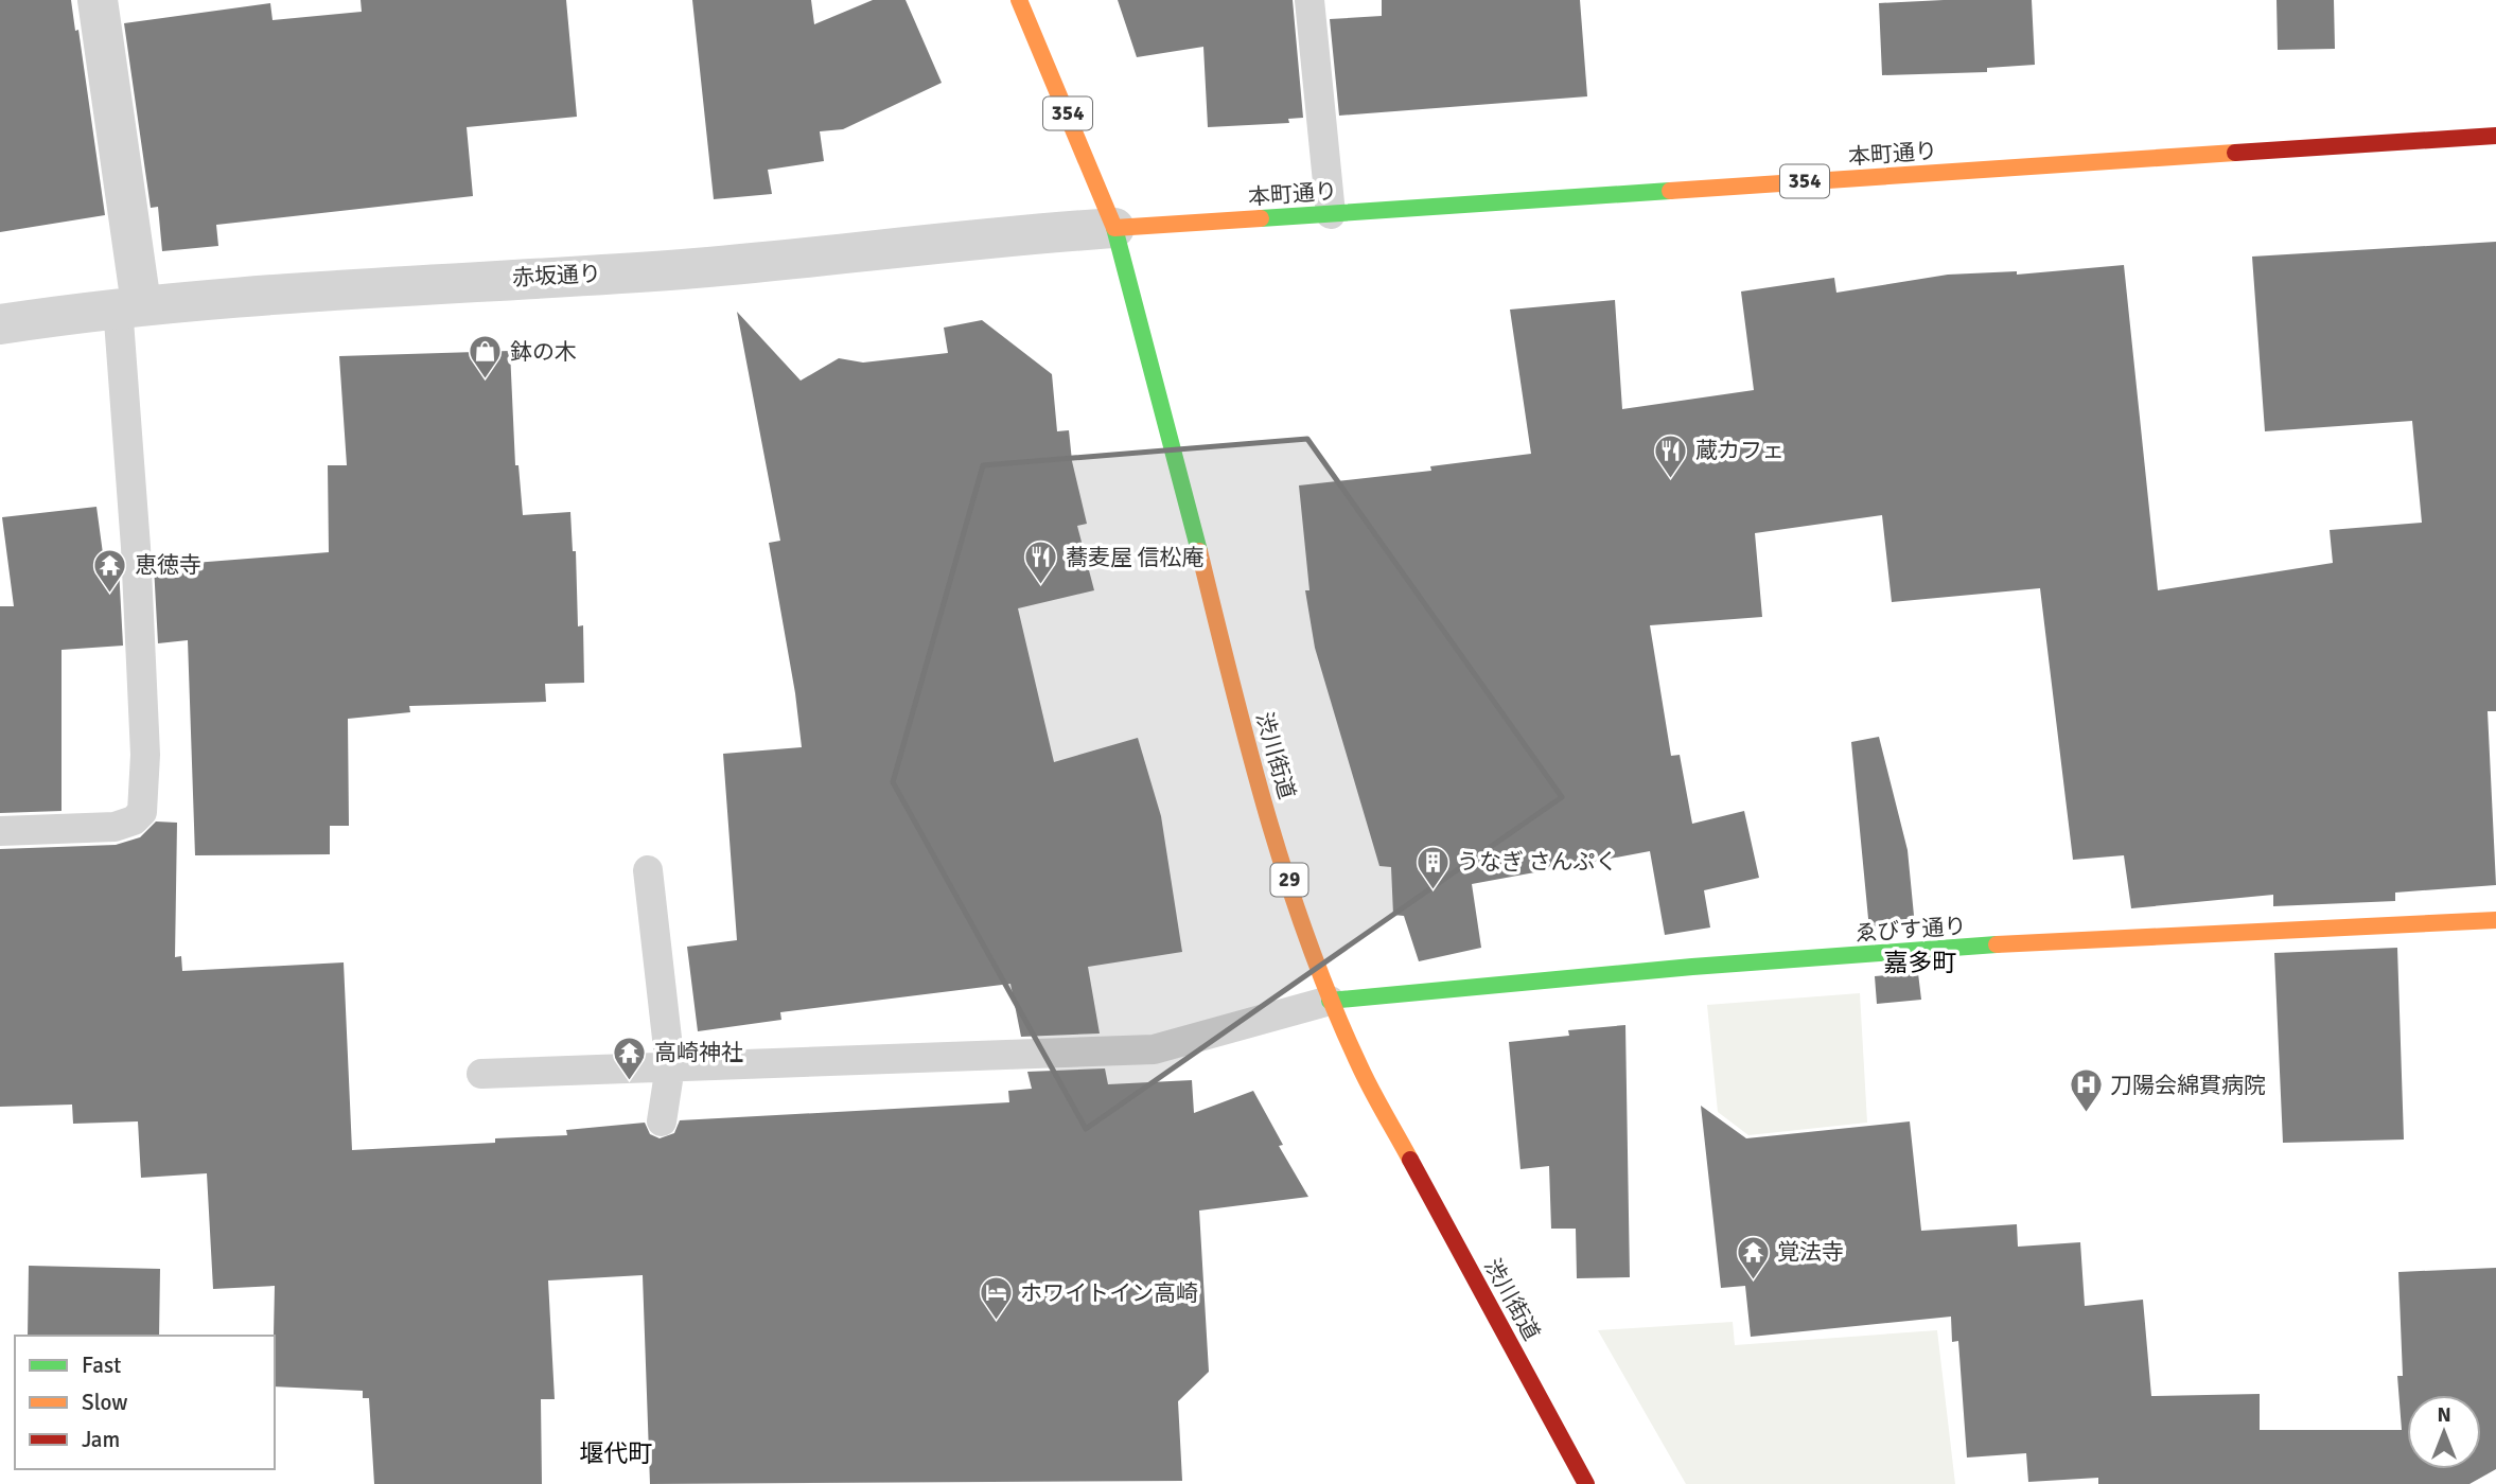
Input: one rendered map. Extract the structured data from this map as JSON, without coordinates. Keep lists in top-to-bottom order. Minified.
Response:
{"streets":{"main road":["354","本町通り","渋川街道","29","ゑびす通り"],"street":["赤坂通り"]},"crossings":[["本町通り","赤坂通り"],["本町通り","渋川街道"],["赤坂通り","渋川街道"],["渋川街道","ゑびす通り"]],"districts":["嘉多町","堰代町"],"places":{"shop":["鉢の木"],"restaurant":["蔵カフェ","蕎麦屋 信松庵"],"temple":["恵徳寺","高崎神社","覚法寺"],"building":["うなぎ さんぷく"],"hospital":["刀陽会綿貫病院"],"hotel":["ホワイトイン高崎"]},"legend":["Fast","Slow","Jam"],"north":"top"}
